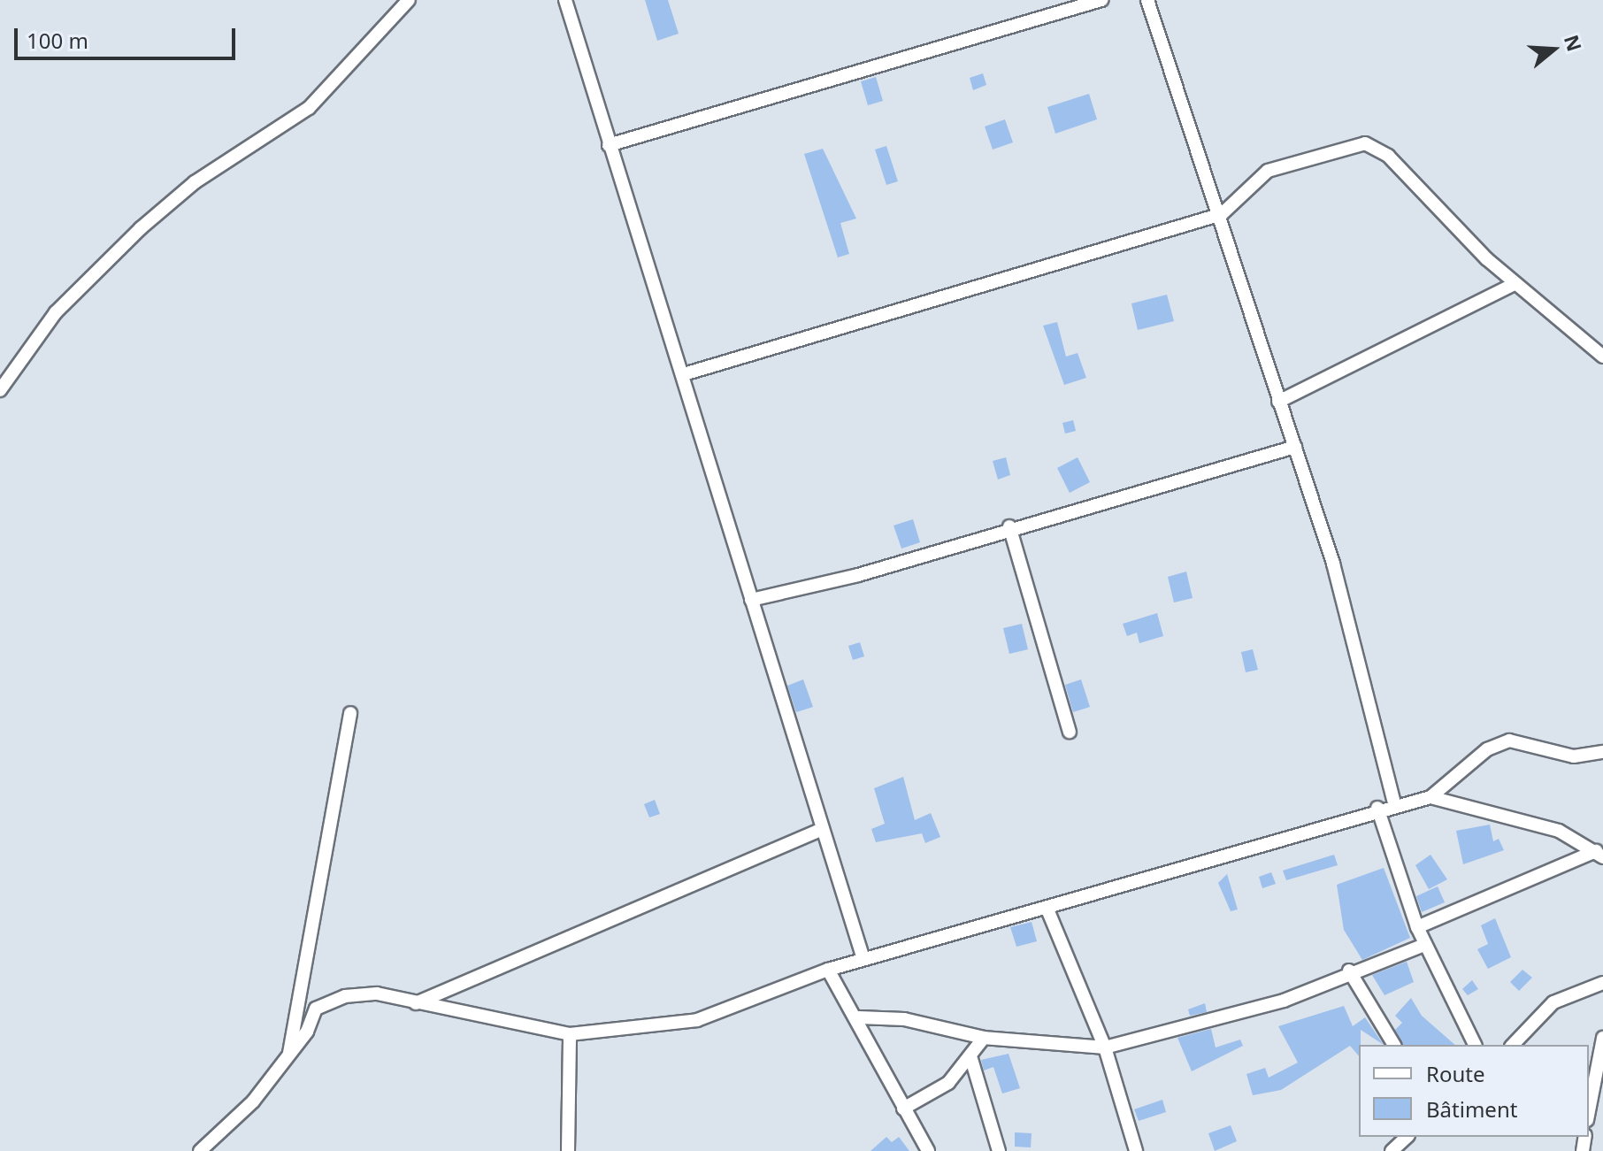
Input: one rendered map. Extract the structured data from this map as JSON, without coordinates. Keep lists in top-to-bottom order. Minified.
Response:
{"legend":["Route","Bâtiment"],"scale_bar":"100 m","north":"right"}
